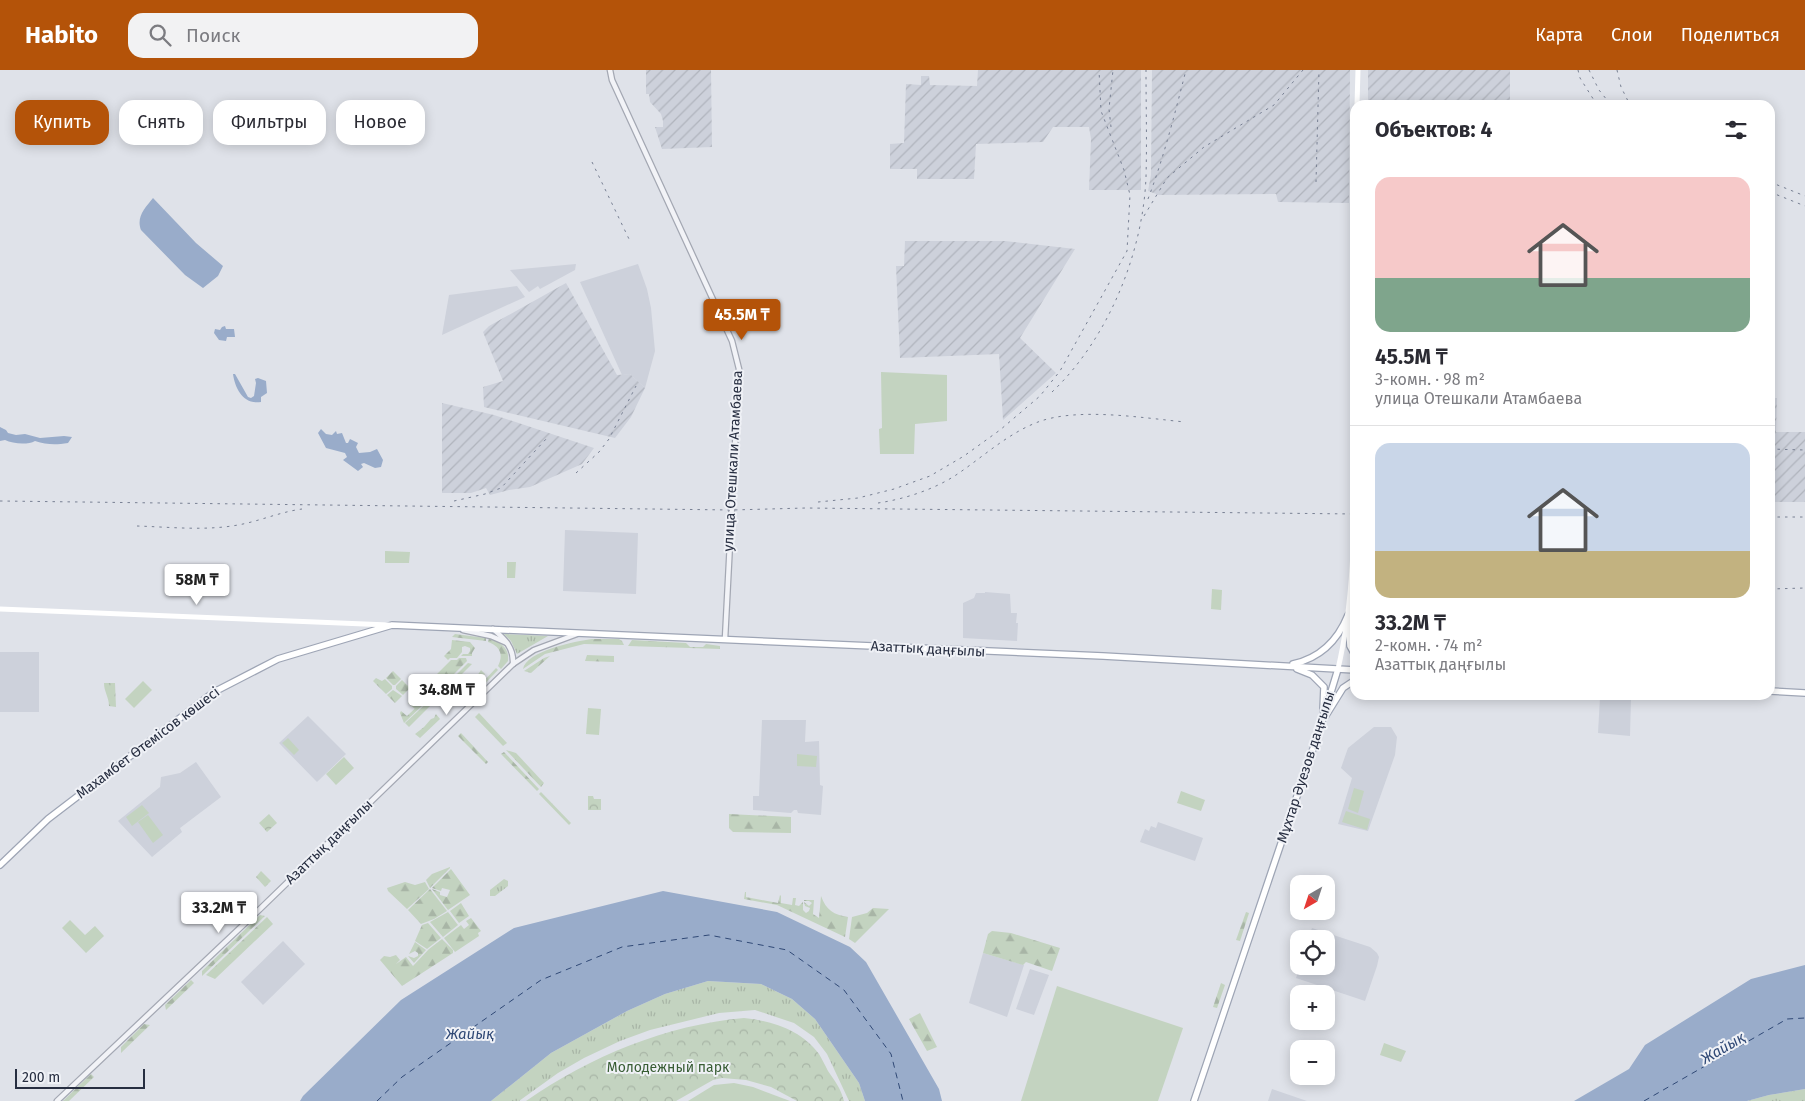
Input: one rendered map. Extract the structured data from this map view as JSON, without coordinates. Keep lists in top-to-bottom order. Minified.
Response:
{"streets":{"main road":["Азаттық даңғылы","Махамбет Өтемісов көшесі","Мұхтар Әуезов даңғылы"],"street":["улица Отешкали Атамбаева"]},"crossings":[["улица Отешкали Атамбаева","Азаттық даңғылы"],["Азаттық даңғылы","Махамбет Өтемісов көшесі"]],"water":["Жайық"],"parks":["Молодежный парк"],"scale_bar":"200 m","north":"bottom left","page":{"header":"Habito","search":"Поиск","nav":["Карта","Слои","Поделиться"],"chip":["Купить","Снять","Фильтры","Новое"],"heading":"Объектов: 4","list":[{"name":"45.5M ₸","note":"3-комн. · 98 m² · улица Отешкали Атамбаева"},{"name":"33.2M ₸","note":"2-комн. · 74 m² · Азаттық даңғылы"}],"price":["45.5M ₸","58M ₸","34.8M ₸","33.2M ₸"],"map_buttons":["+","−"],"scale":"200 m"}}
